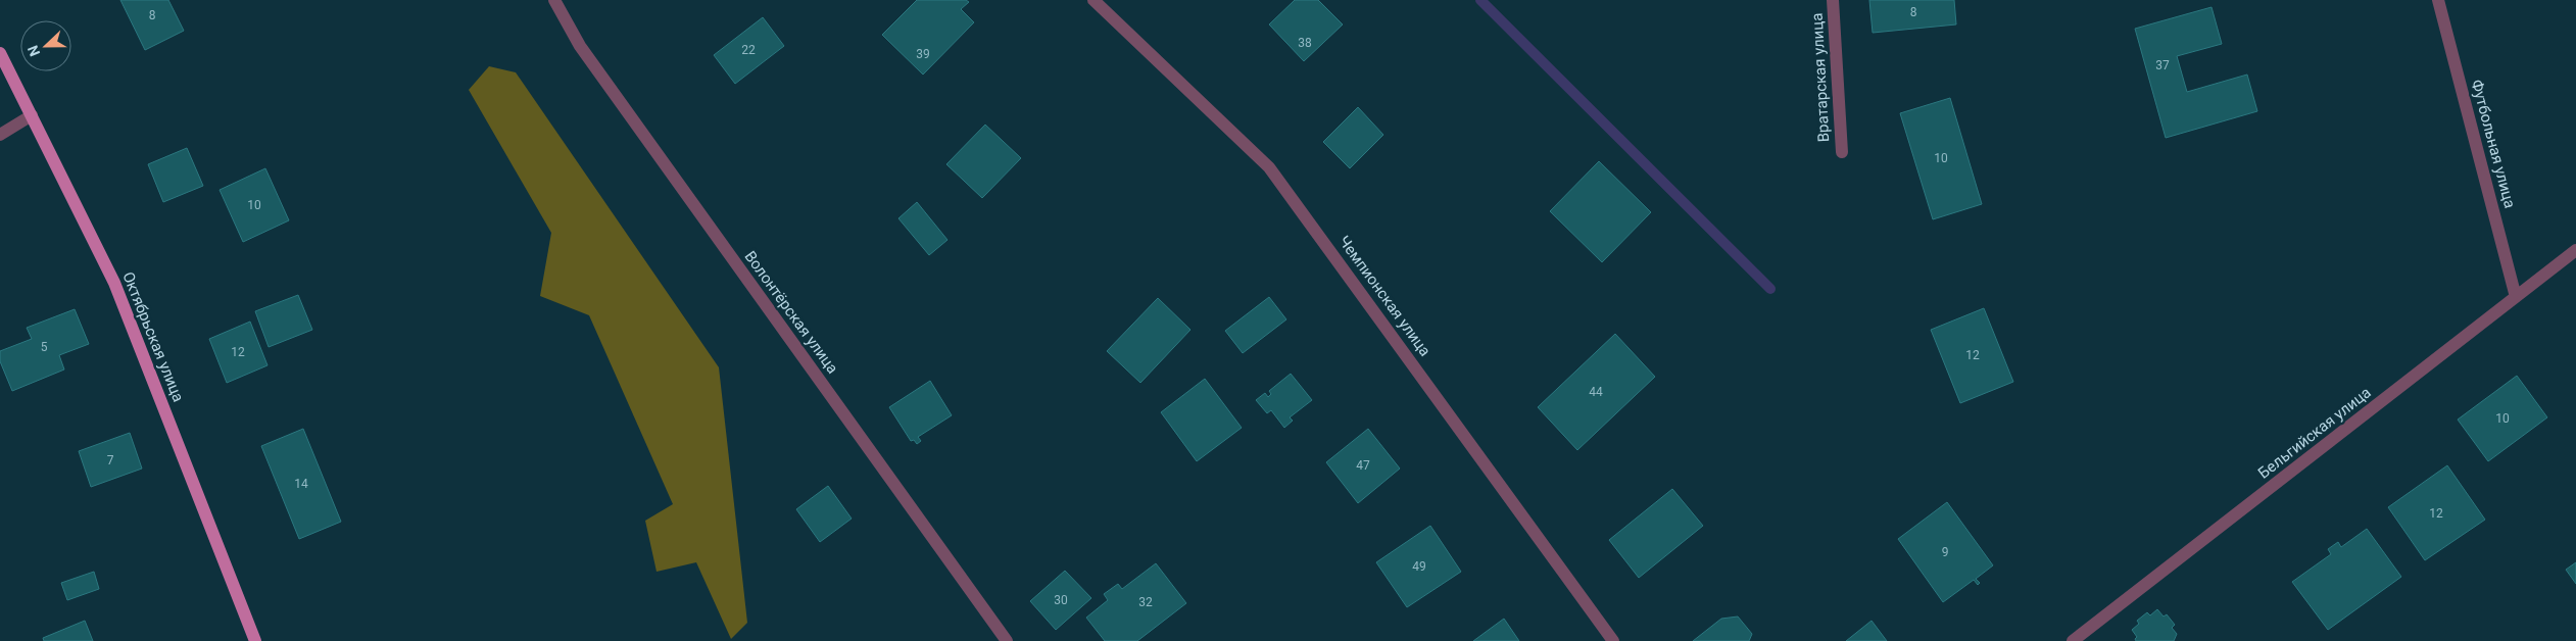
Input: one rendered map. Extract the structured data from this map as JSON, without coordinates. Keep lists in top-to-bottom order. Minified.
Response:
{"streets":{"main road":["Октябрьская улица"],"street":["Вратарская улица","Футбольная улица","Чемпионская улица","Волонтёрская улица","Бельгийская улица"]},"crossings":[["Футбольная улица","Бельгийская улица"]],"house_numbers":["8","8","38","22","39","37","10","10","5","12","12","44","10","7","47","14","12","9","49","30","32"],"north":"left"}
